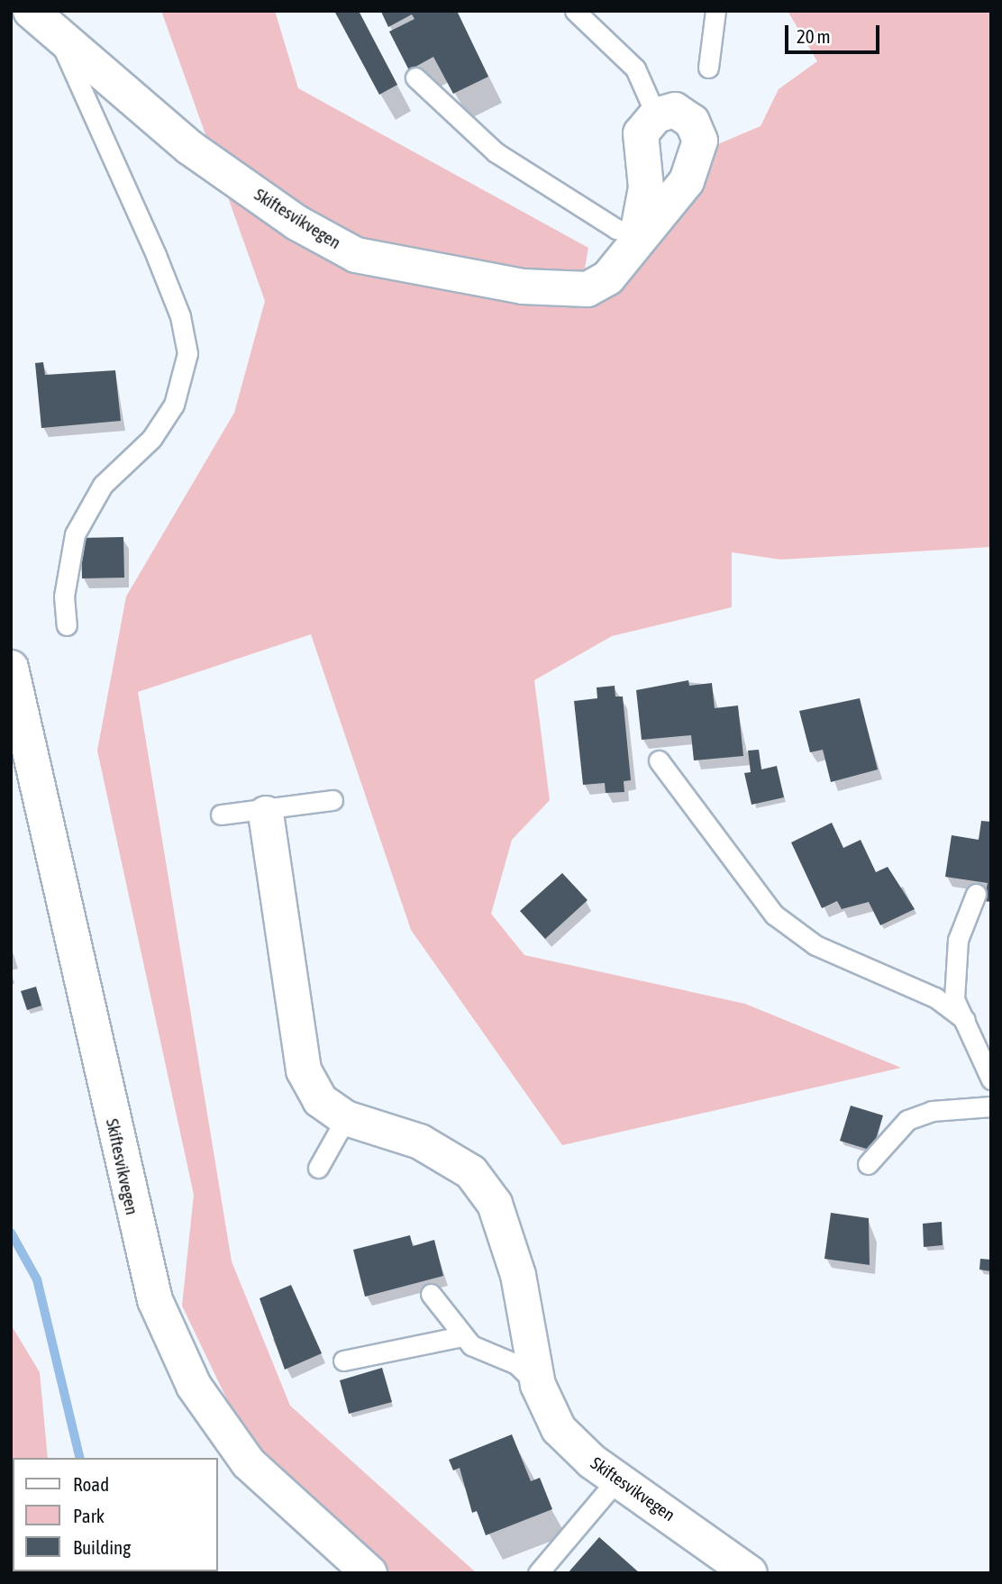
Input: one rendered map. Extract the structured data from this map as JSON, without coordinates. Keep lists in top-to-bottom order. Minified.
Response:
{"streets":{"street":["Skiftesvikvegen"]},"legend":["Road","Park","Building"],"scale_bar":"20 m"}
